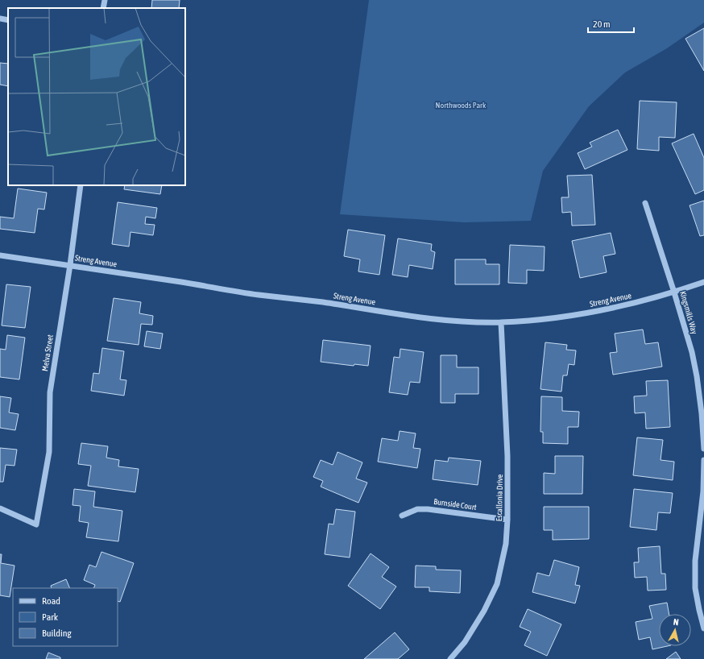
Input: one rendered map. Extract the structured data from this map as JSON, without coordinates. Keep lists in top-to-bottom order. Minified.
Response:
{"streets":{"street":["Streng Avenue","Kingsmills Way","Melva Street","Escallonia Drive","Burnside Court"]},"crossings":[["Streng Avenue","Kingsmills Way"],["Streng Avenue","Melva Street"],["Streng Avenue","Escallonia Drive"],["Escallonia Drive","Burnside Court"]],"parks":["Northwoods Park"],"legend":["Road","Park","Building"],"scale_bar":"20 m","north":"top"}
